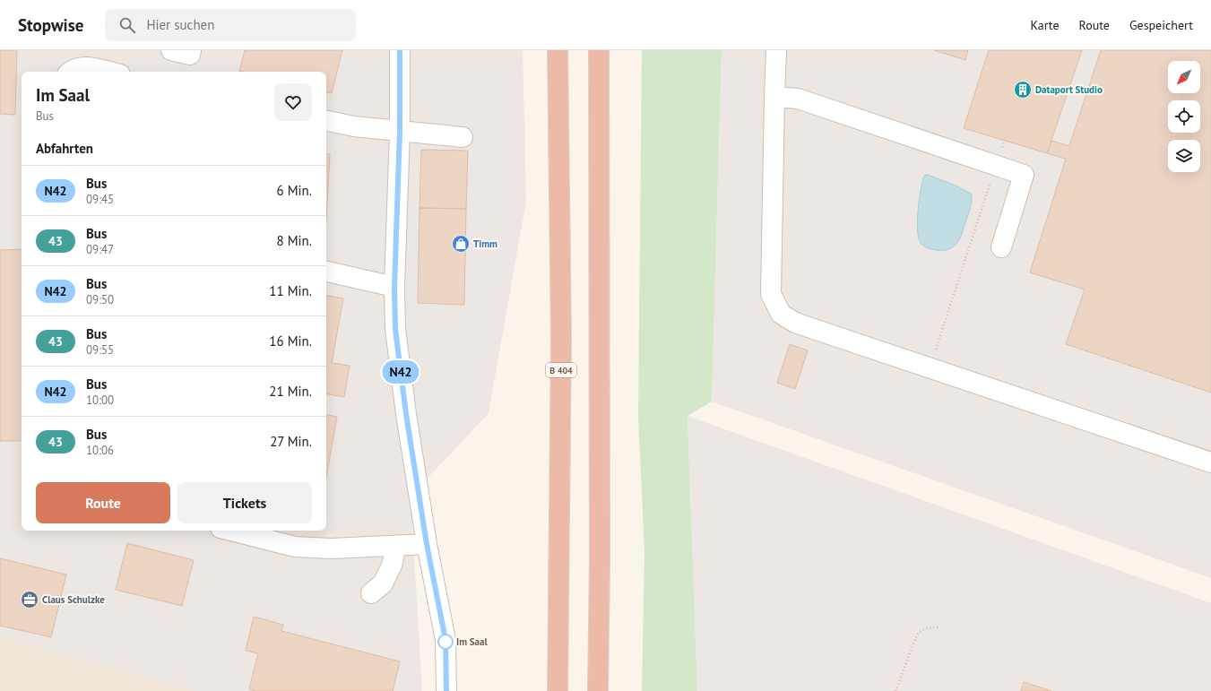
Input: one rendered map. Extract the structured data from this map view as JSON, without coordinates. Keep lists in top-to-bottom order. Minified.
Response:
{"streets":{"highway":["B 404"]},"places":{"building":["Dataport Studio"],"shop":["Timm"],"office":["Claus Schulzke"],"other":["Im Saal"]},"lines":["bus line N42"],"north":"bottom left","page":{"header":"Stopwise","search":"Hier suchen","nav":["Karte","Route","Gespeichert"],"on_map":"N42","heading":[["Im Saal","Bus"],"Abfahrten"],"list":[{"mark":"N42","name":"Bus","note":"09:45","value":"6 Min."},{"mark":"43","name":"Bus","note":"09:47","value":"8 Min."},{"mark":"N42","name":"Bus","note":"09:50","value":"11 Min."},{"mark":"43","name":"Bus","note":"09:55","value":"16 Min."},{"mark":"N42","name":"Bus","note":"10:00","value":"21 Min."},{"mark":"43","name":"Bus","note":"10:06","value":"27 Min."}],"buttons":["Route","Tickets"]}}
